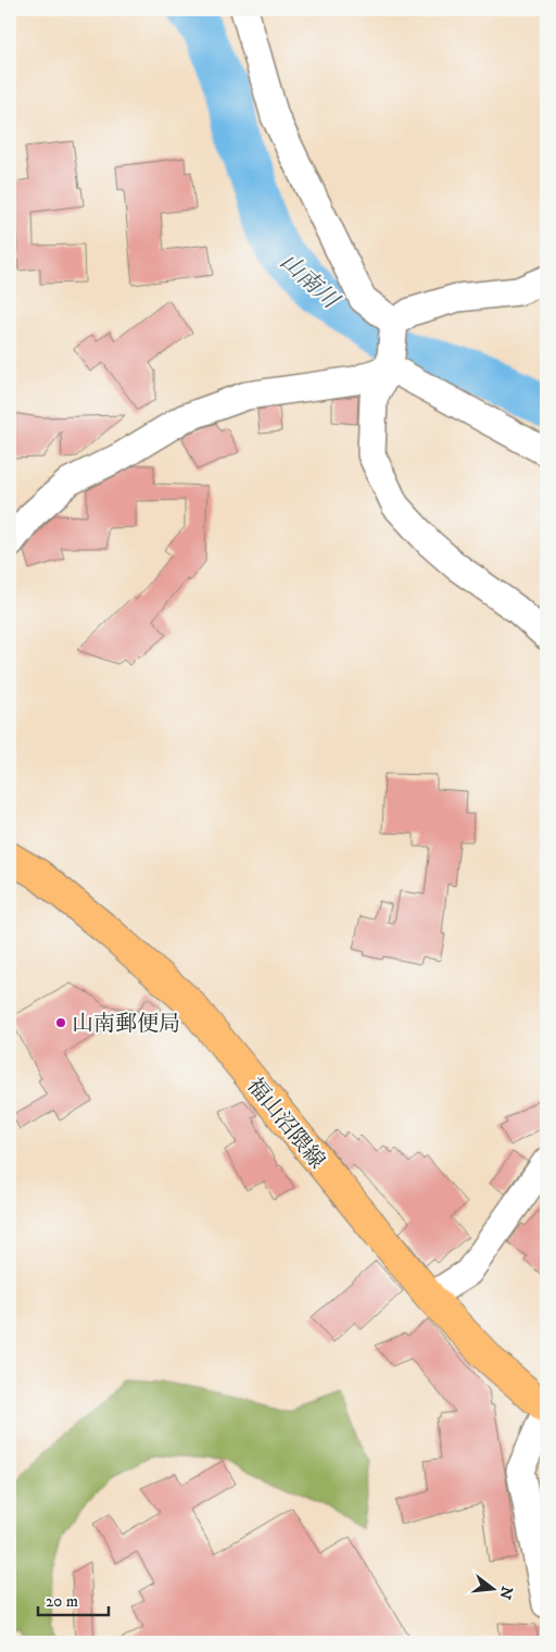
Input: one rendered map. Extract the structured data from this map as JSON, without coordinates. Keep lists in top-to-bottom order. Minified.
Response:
{"streets":{"main road":["福山沼隈線"]},"water":["山南川"],"places":["山南郵便局"],"scale_bar":"20 m","north":"right"}
